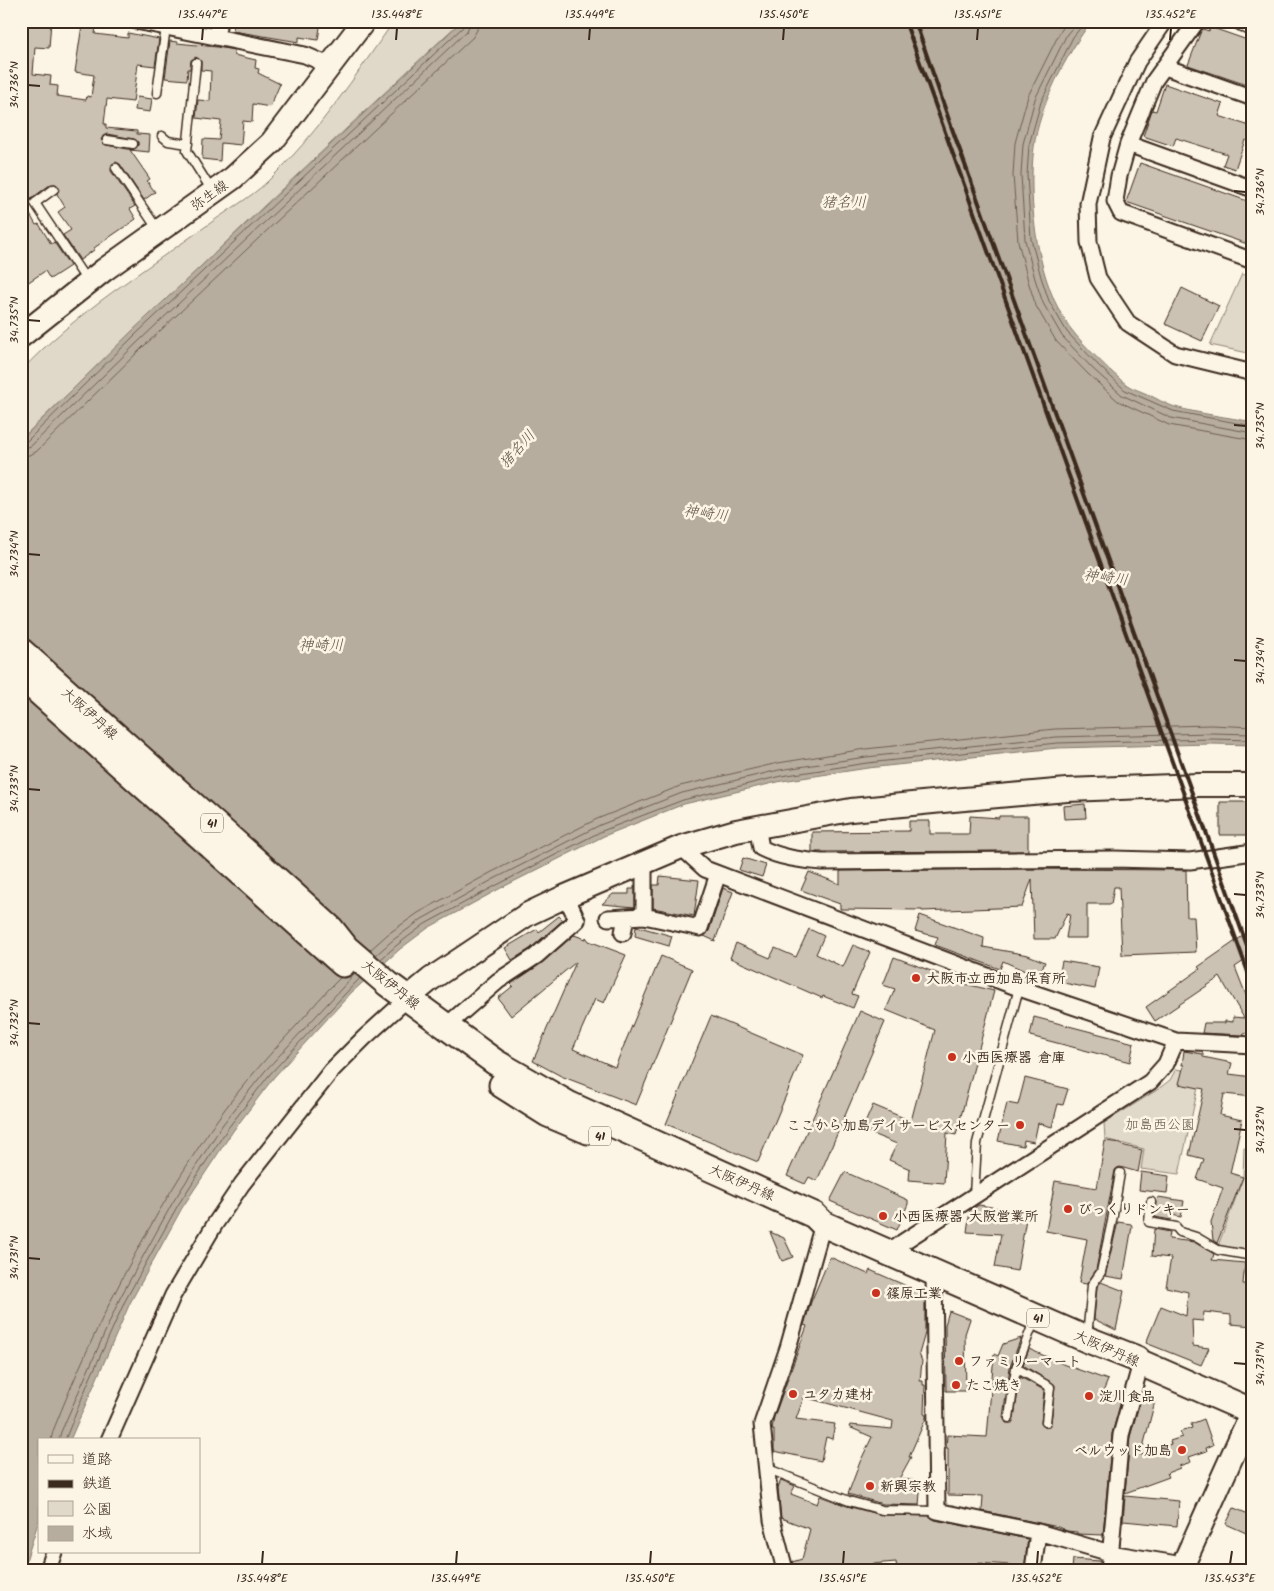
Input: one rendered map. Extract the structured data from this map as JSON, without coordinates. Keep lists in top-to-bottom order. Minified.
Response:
{"streets":{"main road":["大阪伊丹線","41"],"street":["弥生線"]},"water":["猪名川","神崎川"],"parks":["加島西公園"],"places":["大阪市立西加島保育所","小西医療器 倉庫","ここから加島デイサービスセンター","びっくりドンキー","小西医療器 大阪営業所","篠原工業","ファミリーマート","たこ焼き","ユタカ建材","淀川食品","ベルウッド加島","新興宗教"],"legend":["道路","鉄道","公園","水域"],"coordinates":["135.447°E","135.448°E","135.449°E","135.450°E","135.451°E","135.452°E","34.736°N","34.735°N","34.734°N","34.733°N","34.732°N","34.731°N","135.453°E"]}
